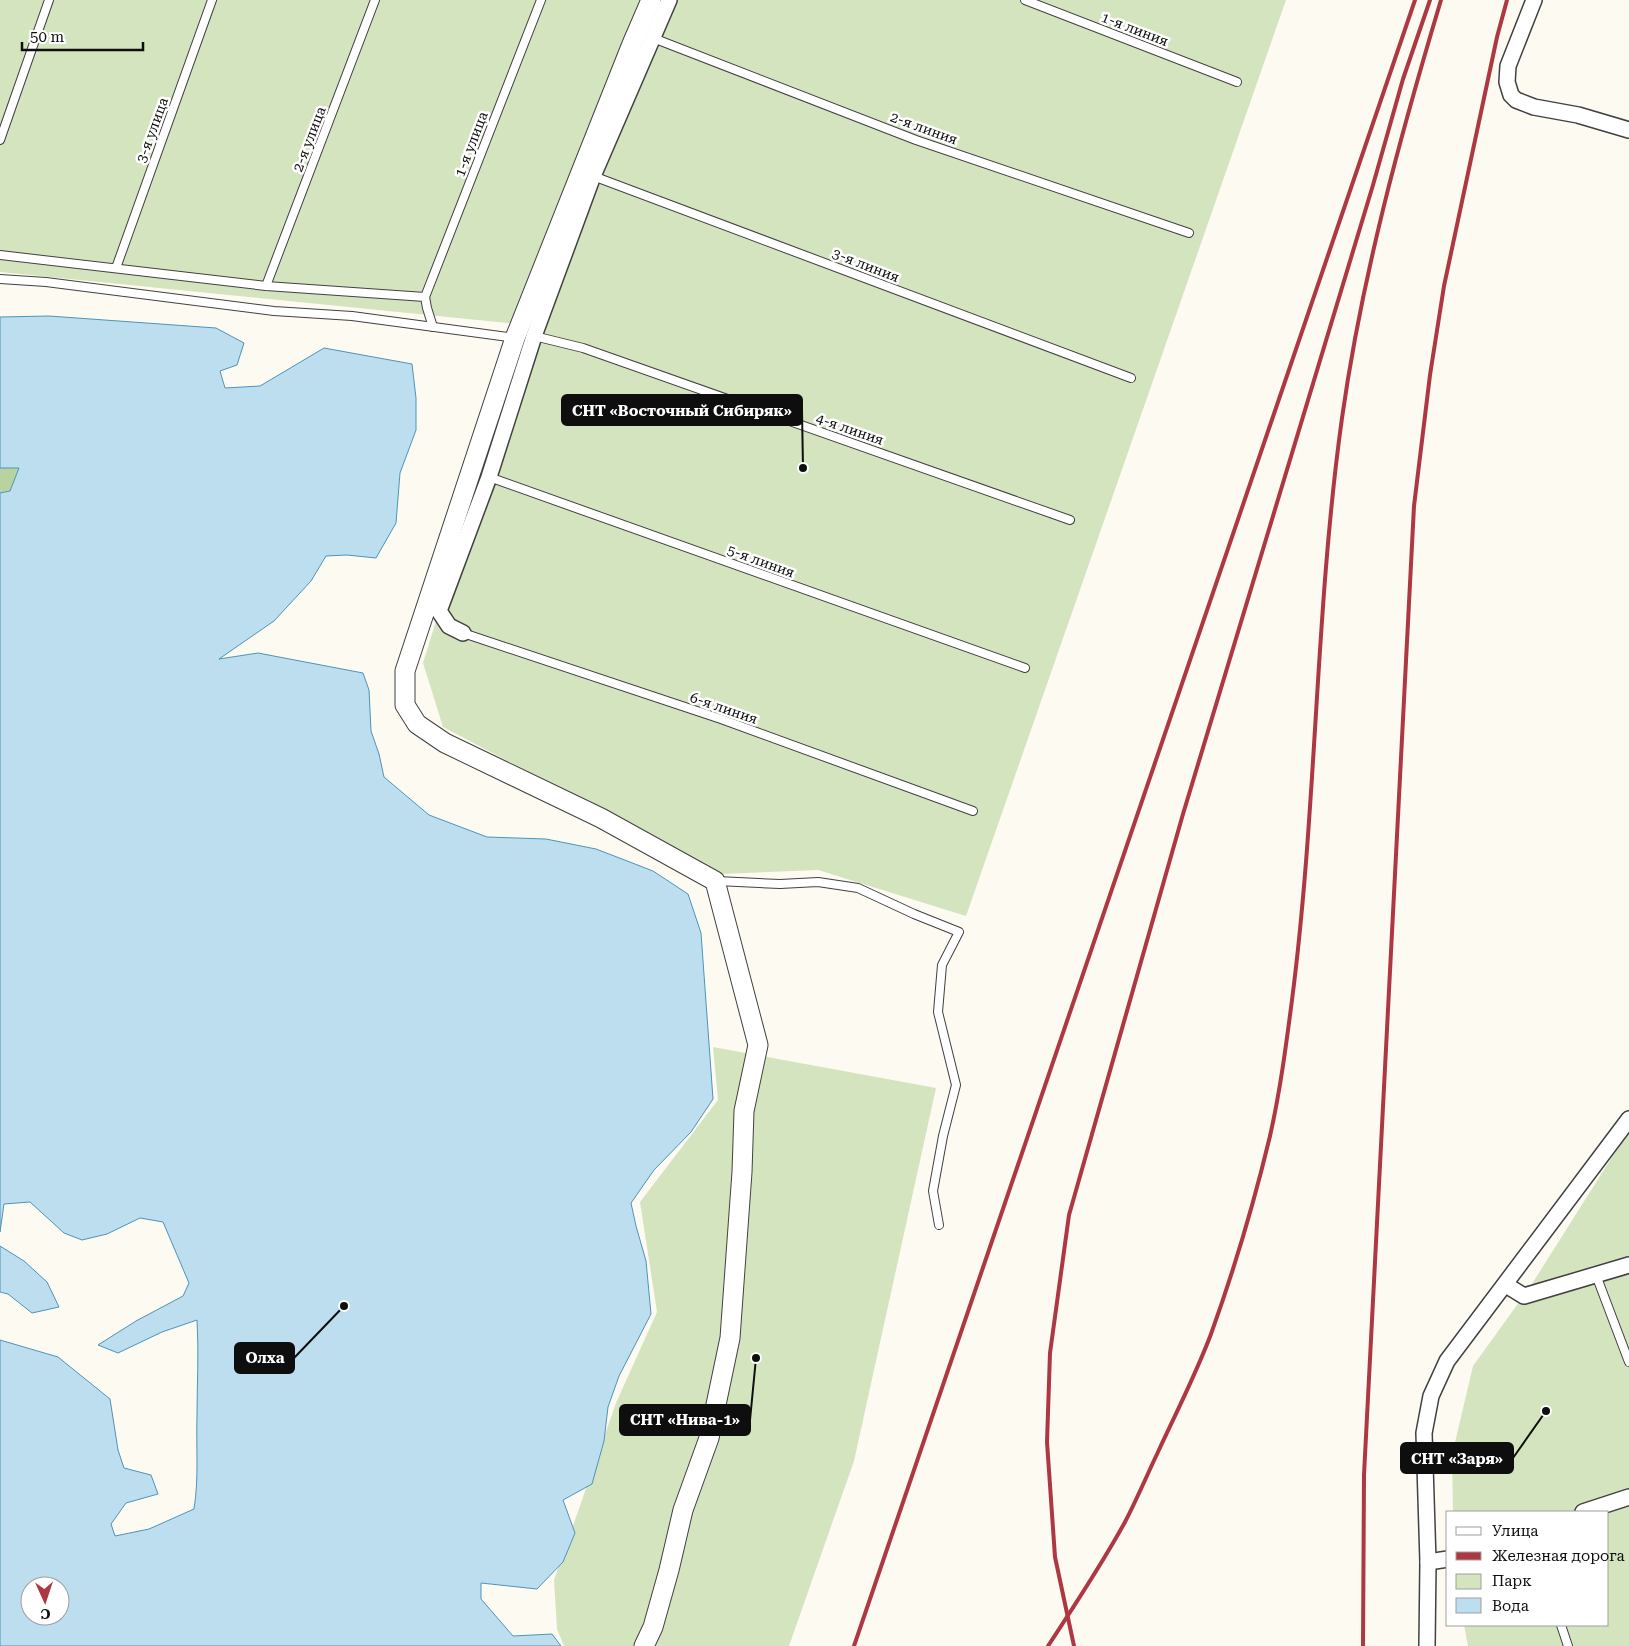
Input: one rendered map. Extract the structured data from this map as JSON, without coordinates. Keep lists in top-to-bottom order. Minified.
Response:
{"streets":{"lane":["1-я линия","2-я линия","3-я улица","2-я улица","1-я улица","3-я линия","4-я линия","5-я линия","6-я линия"]},"places":["СНТ «Восточный Сибиряк»","Олха","СНТ «Нива-1»","СНТ «Заря»"],"legend":["Улица","Железная дорога","Парк","Вода"],"scale_bar":"50 m","north":"bottom"}
